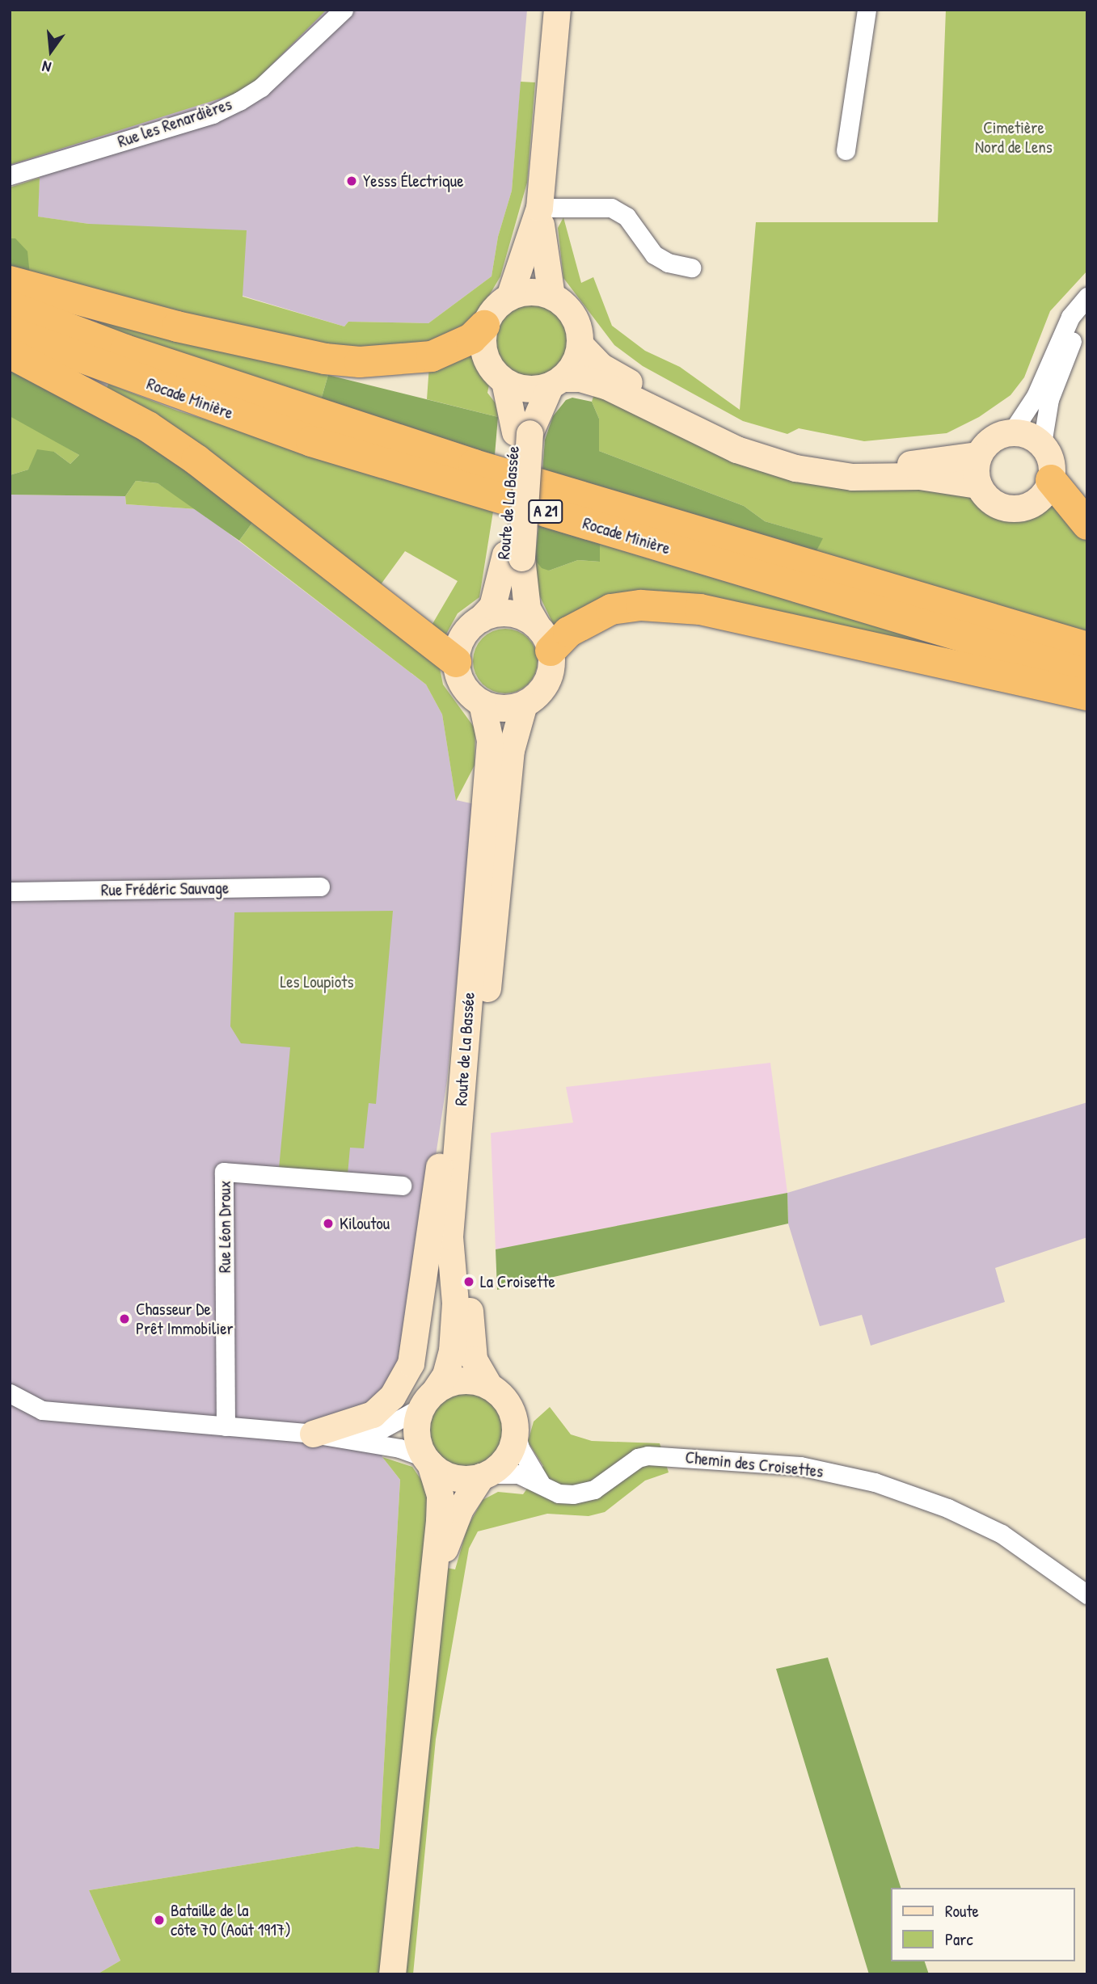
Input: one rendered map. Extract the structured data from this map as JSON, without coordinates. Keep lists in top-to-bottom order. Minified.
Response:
{"streets":{"highway":["Rocade Minière","A 21"],"main road":["Route de La Bassée"],"street":["Rue les Renardières","Rue Frédéric Sauvage","Rue Léon Droux","Chemin des Croisettes"]},"crossings":[["Route de La Bassée","Chemin des Croisettes"]],"parks":["Cimetière Nord de Lens","Les Loupiots"],"places":["Yesss Électrique","Kiloutou","La Croisette","Chasseur De Prêt Immobilier","Bataille de la côte 70 (Août 1917)"],"legend":["Route","Parc"],"north":"bottom"}
